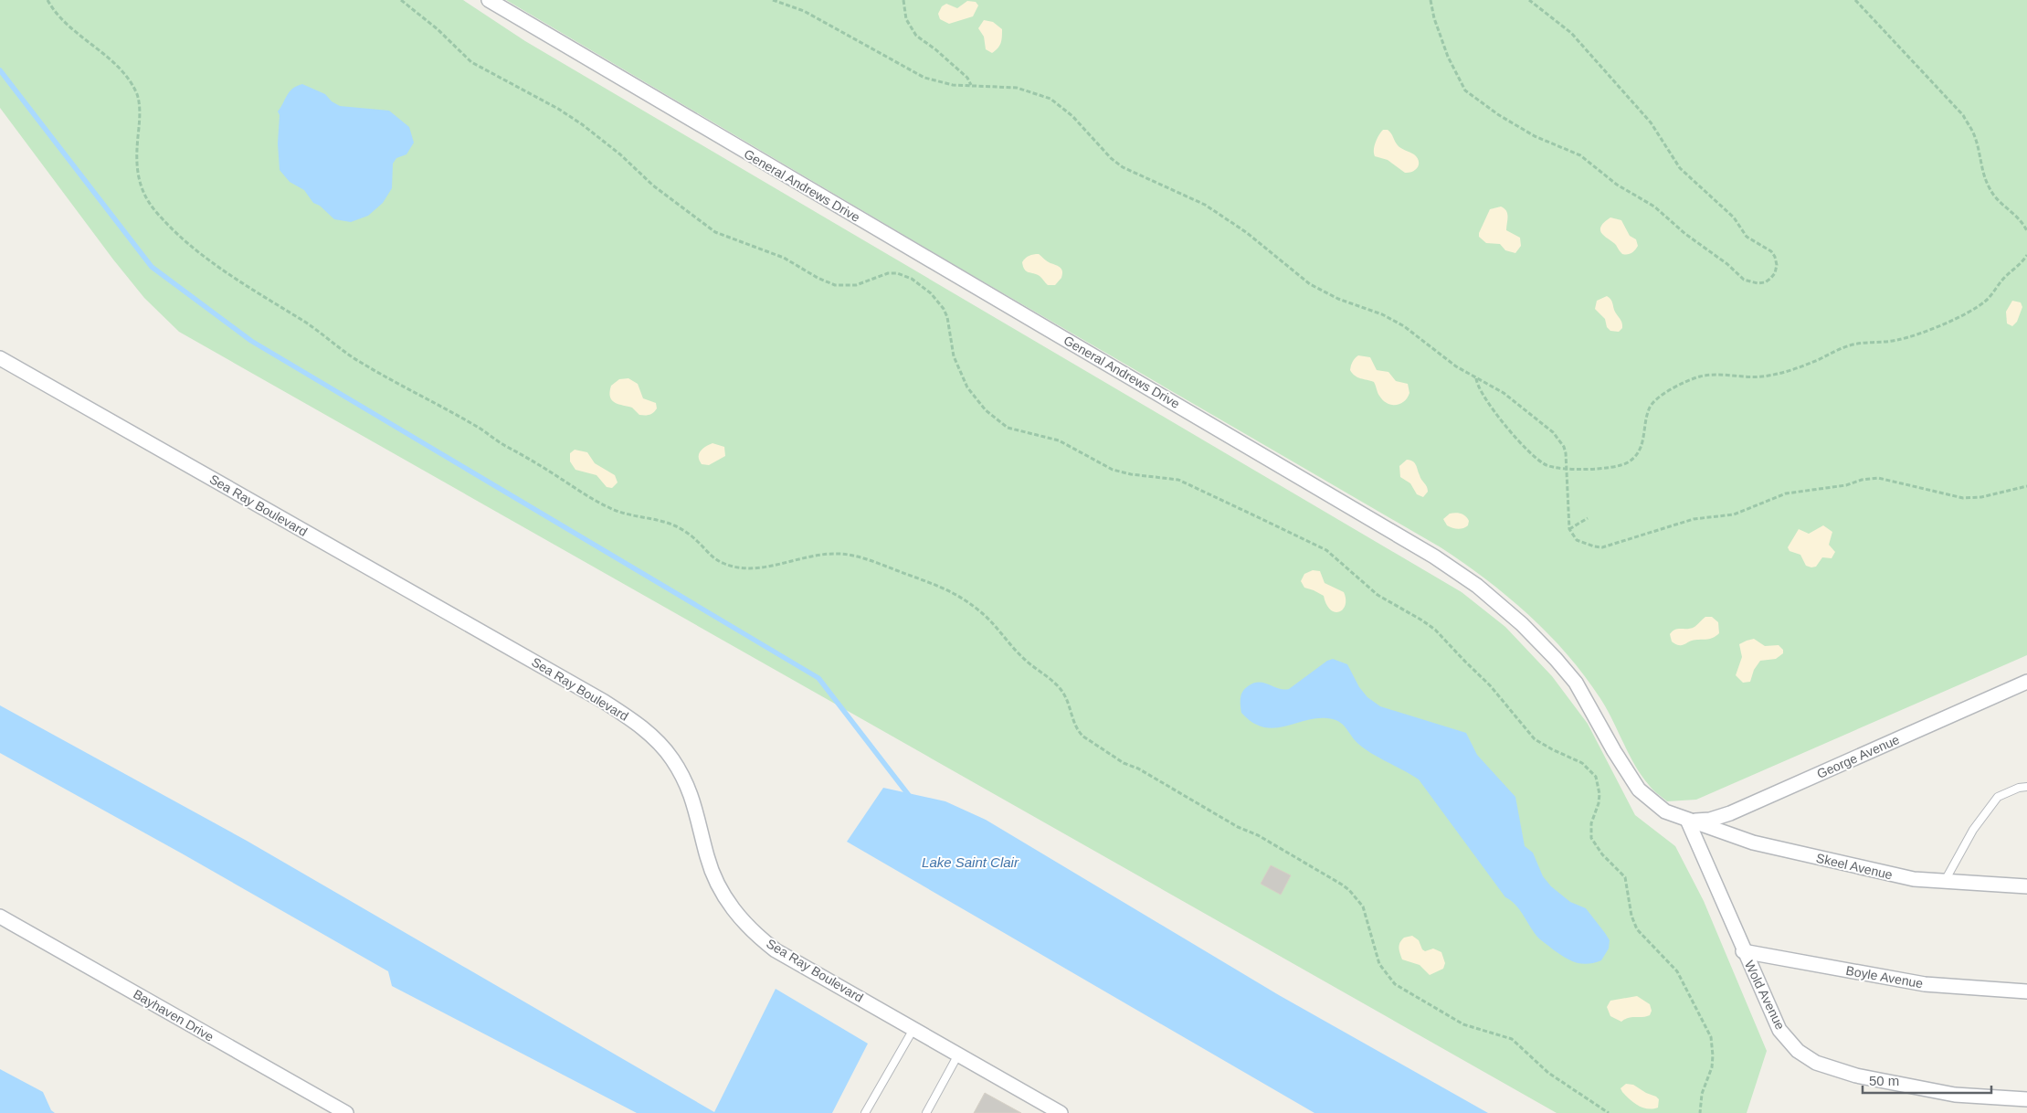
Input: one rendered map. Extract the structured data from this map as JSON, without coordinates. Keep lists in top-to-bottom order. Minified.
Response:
{"streets":{"street":["General Andrews Drive","Sea Ray Boulevard","George Avenue","Skeel Avenue","Boyle Avenue","Wold Avenue","Bayhaven Drive"]},"crossings":[["General Andrews Drive","George Avenue"],["General Andrews Drive","Skeel Avenue"],["General Andrews Drive","Wold Avenue"],["George Avenue","Skeel Avenue"],["George Avenue","Wold Avenue"],["Skeel Avenue","Wold Avenue"],["Boyle Avenue","Wold Avenue"]],"water":["Lake Saint Clair"],"scale_bar":"50 m"}
